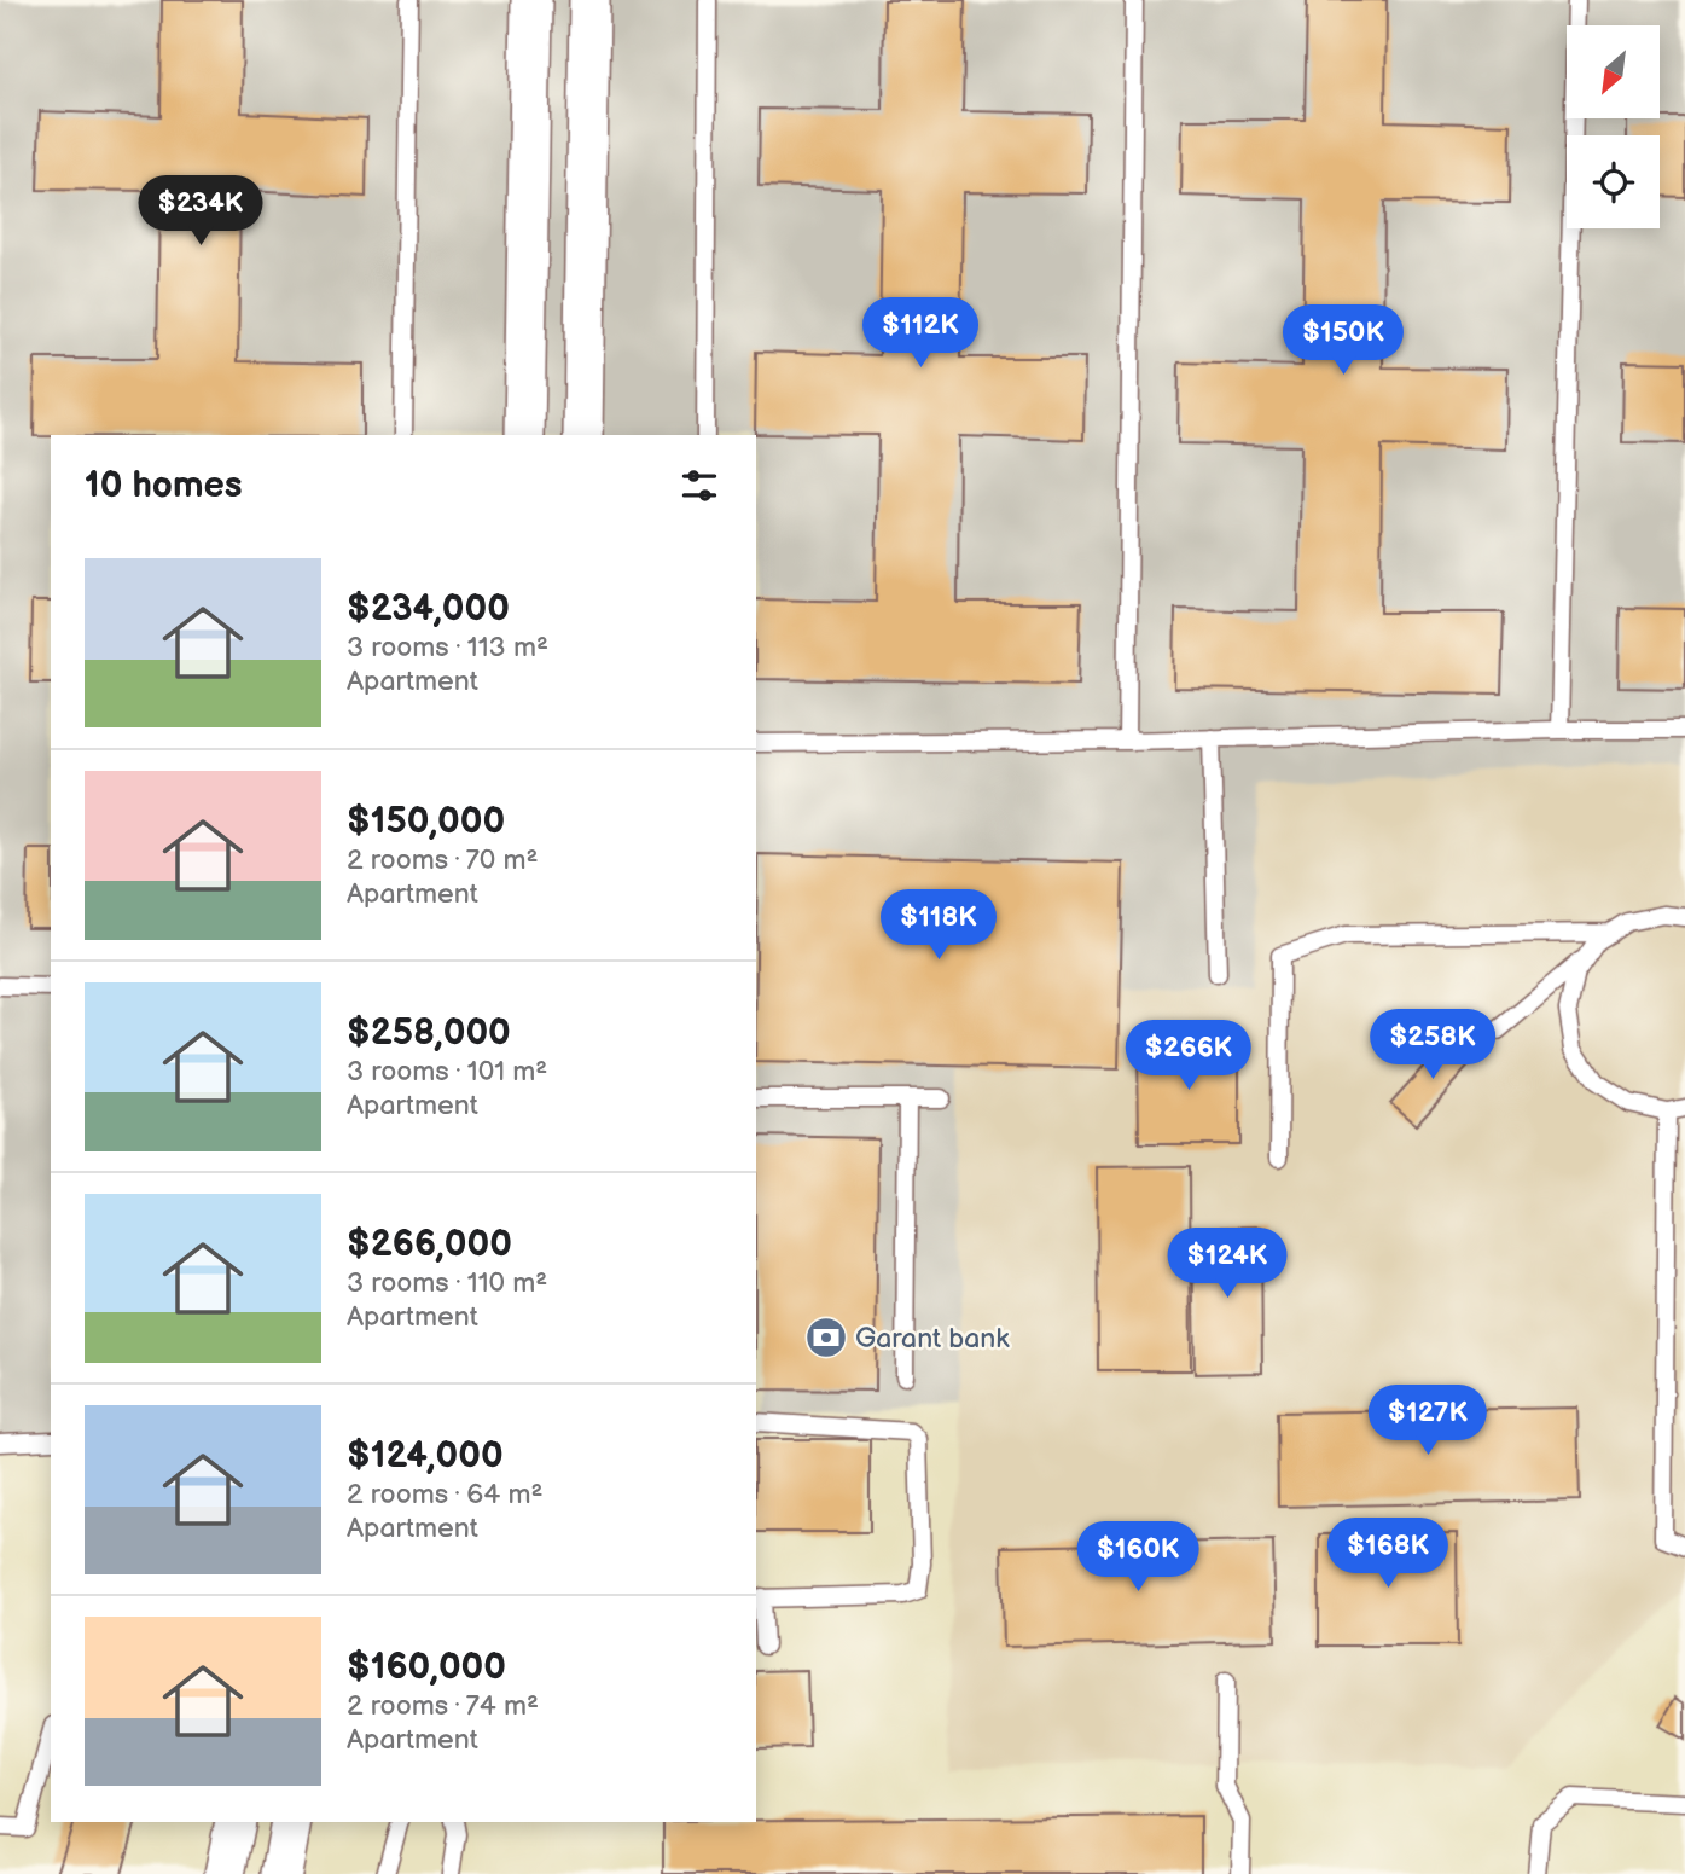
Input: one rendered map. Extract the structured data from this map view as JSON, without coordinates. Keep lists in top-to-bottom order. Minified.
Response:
{"places":{"bank":["Garant bank"]},"north":"bottom left","page":{"price":["$234K","$112K","$150K","$118K","$258K","$266K","$124K","$127K","$168K","$160K"],"heading":"10 homes","list":[{"name":"$234,000","note":"3 rooms · 113 m² · Apartment"},{"name":"$150,000","note":"2 rooms · 70 m² · Apartment"},{"name":"$258,000","note":"3 rooms · 101 m² · Apartment"},{"name":"$266,000","note":"3 rooms · 110 m² · Apartment"},{"name":"$124,000","note":"2 rooms · 64 m² · Apartment"},{"name":"$160,000","note":"2 rooms · 74 m² · Apartment"}]}}
